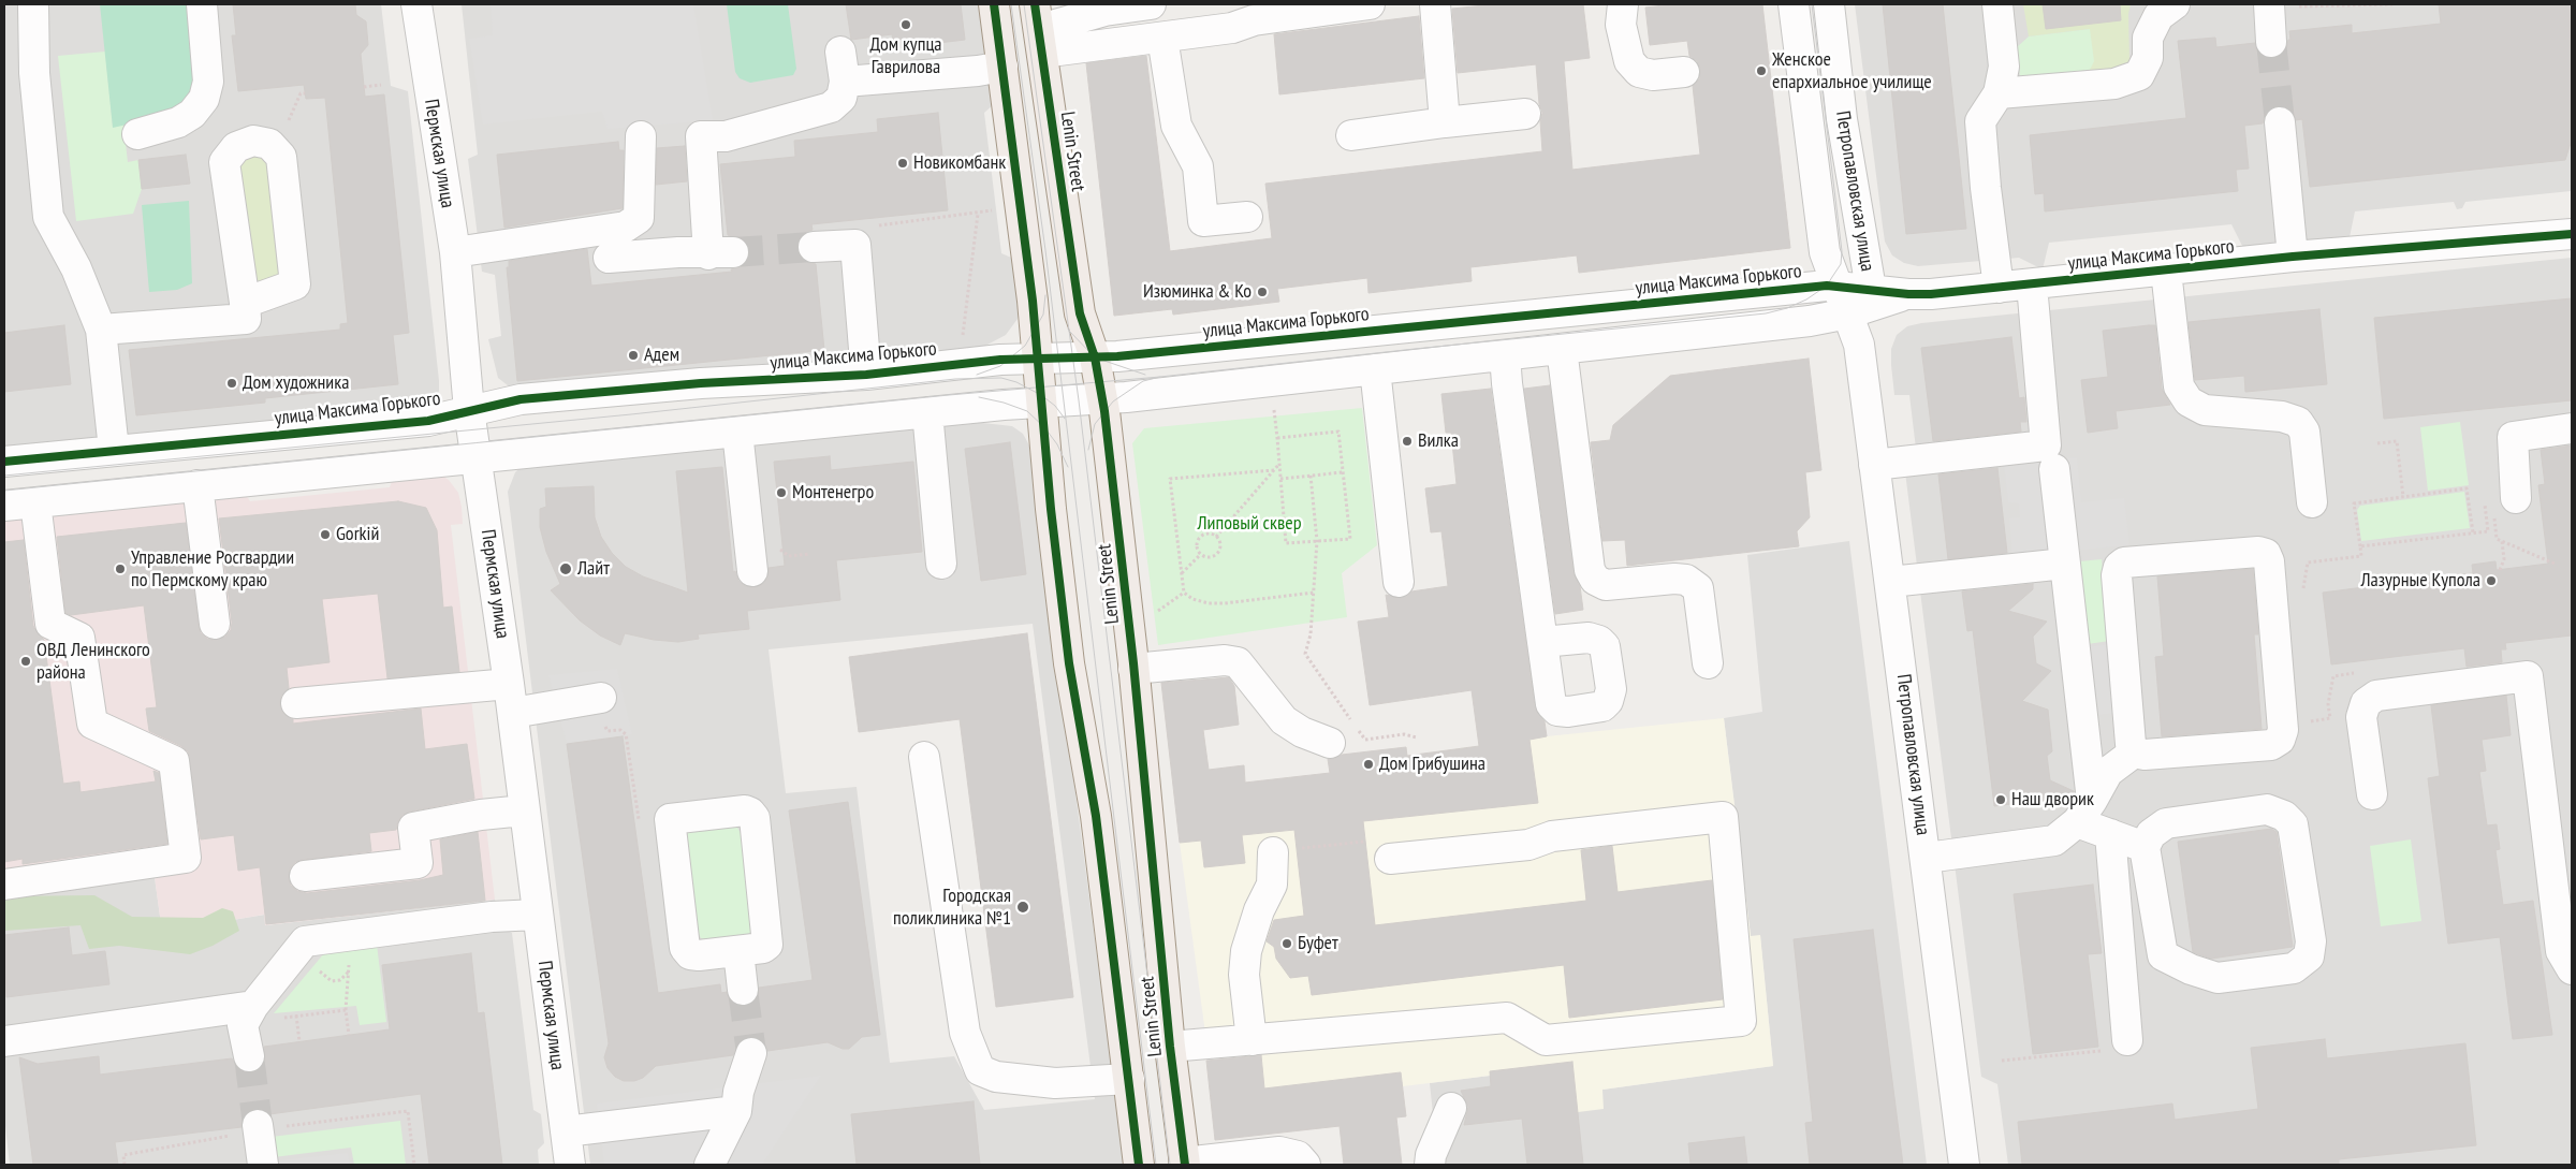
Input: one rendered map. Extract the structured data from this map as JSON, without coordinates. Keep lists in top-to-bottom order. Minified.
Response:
{"streets":{"main road":["Lenin Street"],"street":["Пермская улица","Петропавловская улица","улица Максима Горького"]},"crossings":[["Lenin Street","улица Максима Горького"],["Пермская улица","улица Максима Горького"],["Петропавловская улица","улица Максима Горького"]],"parks":["Липовый сквер"],"places":["Дом купца Гаврилова","Женское епархиальное училище","Новикомбанк","Изюминка & Ко","Адем","Дом художника","Вилка","Монтенегро","Gorkiй","Управление Росгвардии по Пермскому краю","Лайт","Лазурные Купола","ОВД Ленинского района","Дом Грибушина","Наш дворик","Городская поликлиника №1","Буфет"]}
